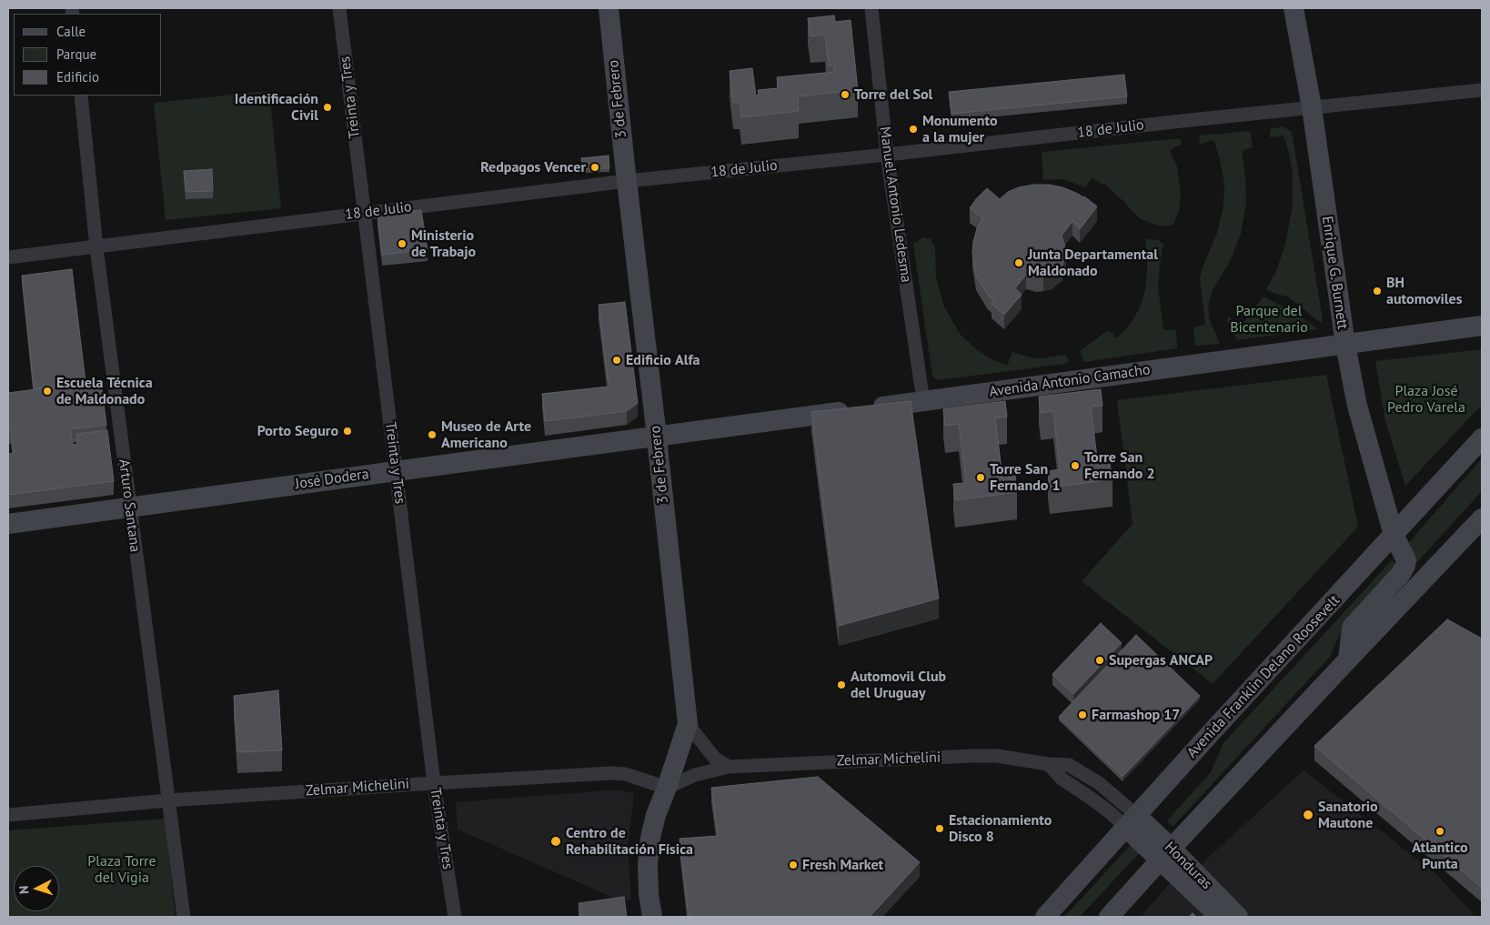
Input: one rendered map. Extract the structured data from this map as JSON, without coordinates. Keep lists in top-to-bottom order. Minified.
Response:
{"streets":{"street":["Treinta y Tres","3 de Febrero","18 de Julio","Manuel Antonio Ledesma","Enrique G. Burnett","Avenida Antonio Camacho","José Dodera","Arturo Santana","Avenida Franklin Delano Roosevelt","Zelmar Michelini","Honduras"]},"crossings":[["Treinta y Tres","18 de Julio"],["Treinta y Tres","José Dodera"],["Treinta y Tres","Zelmar Michelini"],["3 de Febrero","18 de Julio"],["3 de Febrero","Avenida Antonio Camacho"],["3 de Febrero","José Dodera"],["3 de Febrero","Zelmar Michelini"],["18 de Julio","Manuel Antonio Ledesma"],["18 de Julio","Enrique G. Burnett"],["18 de Julio","Arturo Santana"],["Manuel Antonio Ledesma","Avenida Antonio Camacho"],["Enrique G. Burnett","Avenida Antonio Camacho"],["Enrique G. Burnett","Avenida Franklin Delano Roosevelt"],["Avenida Antonio Camacho","José Dodera"],["José Dodera","Arturo Santana"],["Arturo Santana","Zelmar Michelini"],["Avenida Franklin Delano Roosevelt","Zelmar Michelini"],["Avenida Franklin Delano Roosevelt","Honduras"],["Zelmar Michelini","Honduras"]],"parks":["Parque del Bicentenario","Plaza José Pedro Varela","Plaza Torre del Vigia"],"places":["Torre del Sol","Identificación Civil","Monumento a la mujer","Redpagos Vencer","Ministerio de Trabajo","Junta Departamental Maldonado","BH automoviles","Edificio Alfa","Escuela Técnica de Maldonado","Porto Seguro","Museo de Arte Americano","Torre San Fernando 2","Torre San Fernando 1","Supergas ANCAP","Automovil Club del Uruguay","Farmashop 17","Sanatorio Mautone","Estacionamiento Disco 8","Atlantico Punta","Centro de Rehabilitación Física","Fresh Market"],"legend":["Calle","Parque","Edificio"],"north":"left"}
